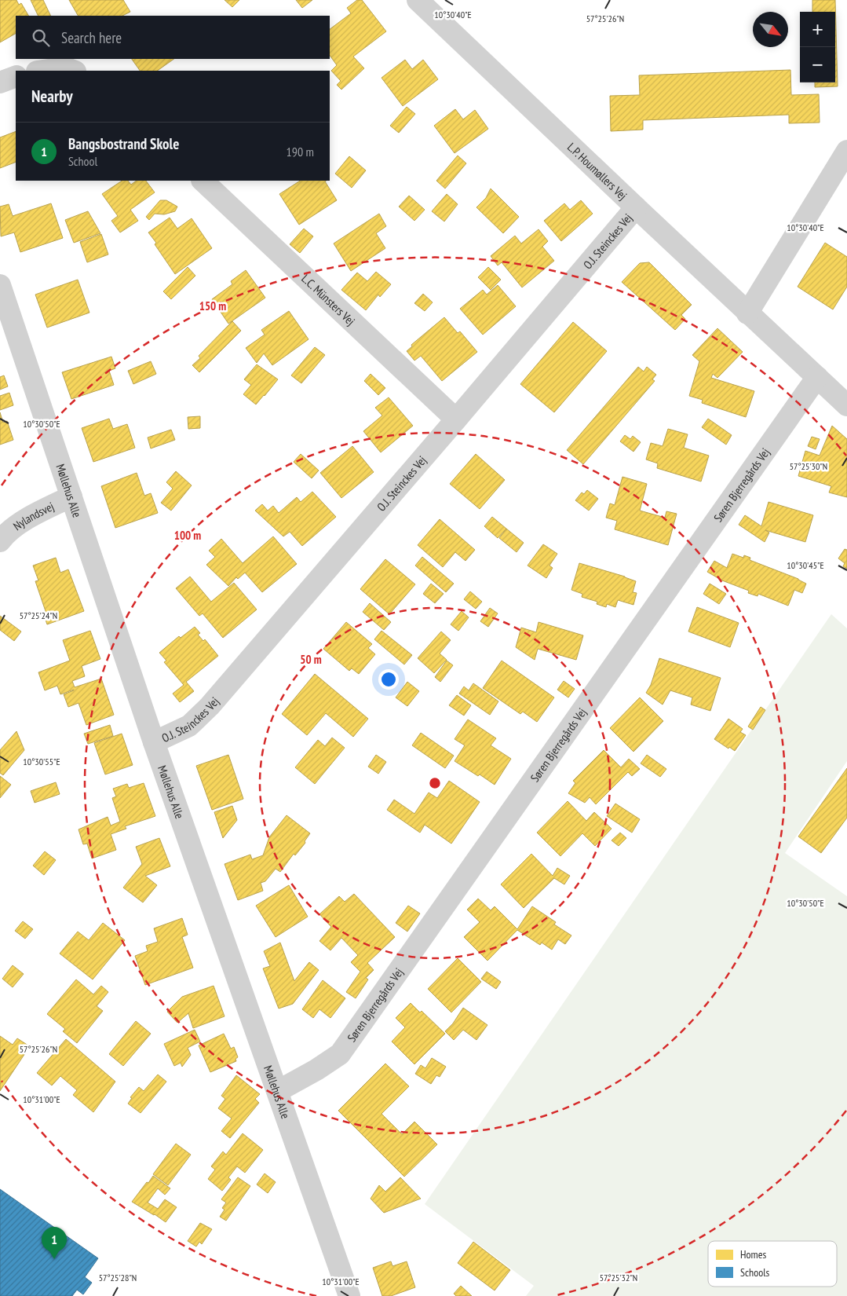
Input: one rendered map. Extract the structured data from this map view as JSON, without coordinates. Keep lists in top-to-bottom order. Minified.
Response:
{"streets":{"street":["L.P. Houmøllers Vej","O.J. Steinckes Vej","L.C. Münsters Vej","Søren Bjerregårds Vej","Møllehus Alle","Nylandsvej"]},"crossings":[["L.P. Houmøllers Vej","O.J. Steinckes Vej"],["L.P. Houmøllers Vej","Søren Bjerregårds Vej"],["O.J. Steinckes Vej","L.C. Münsters Vej"],["O.J. Steinckes Vej","Møllehus Alle"],["Søren Bjerregårds Vej","Møllehus Alle"],["Møllehus Alle","Nylandsvej"]],"legend":["Homes","Schools"],"north":"bottom right","page":{"map_buttons":["+","−"],"search":"Search here","heading":"Nearby","list":[{"mark":"1","name":"Bangsbostrand Skole","note":"School","value":"190 m"}],"pins":"1"},"coordinates":["10°30'40\"E","57°25'26\"N","10°30'50\"E","57°25'30\"N","10°30'45\"E","57°25'24\"N","10°30'55\"E","10°31'00\"E","57°25'28\"N","57°25'32\"N"],"rings":["150 m","100 m","50 m"]}
